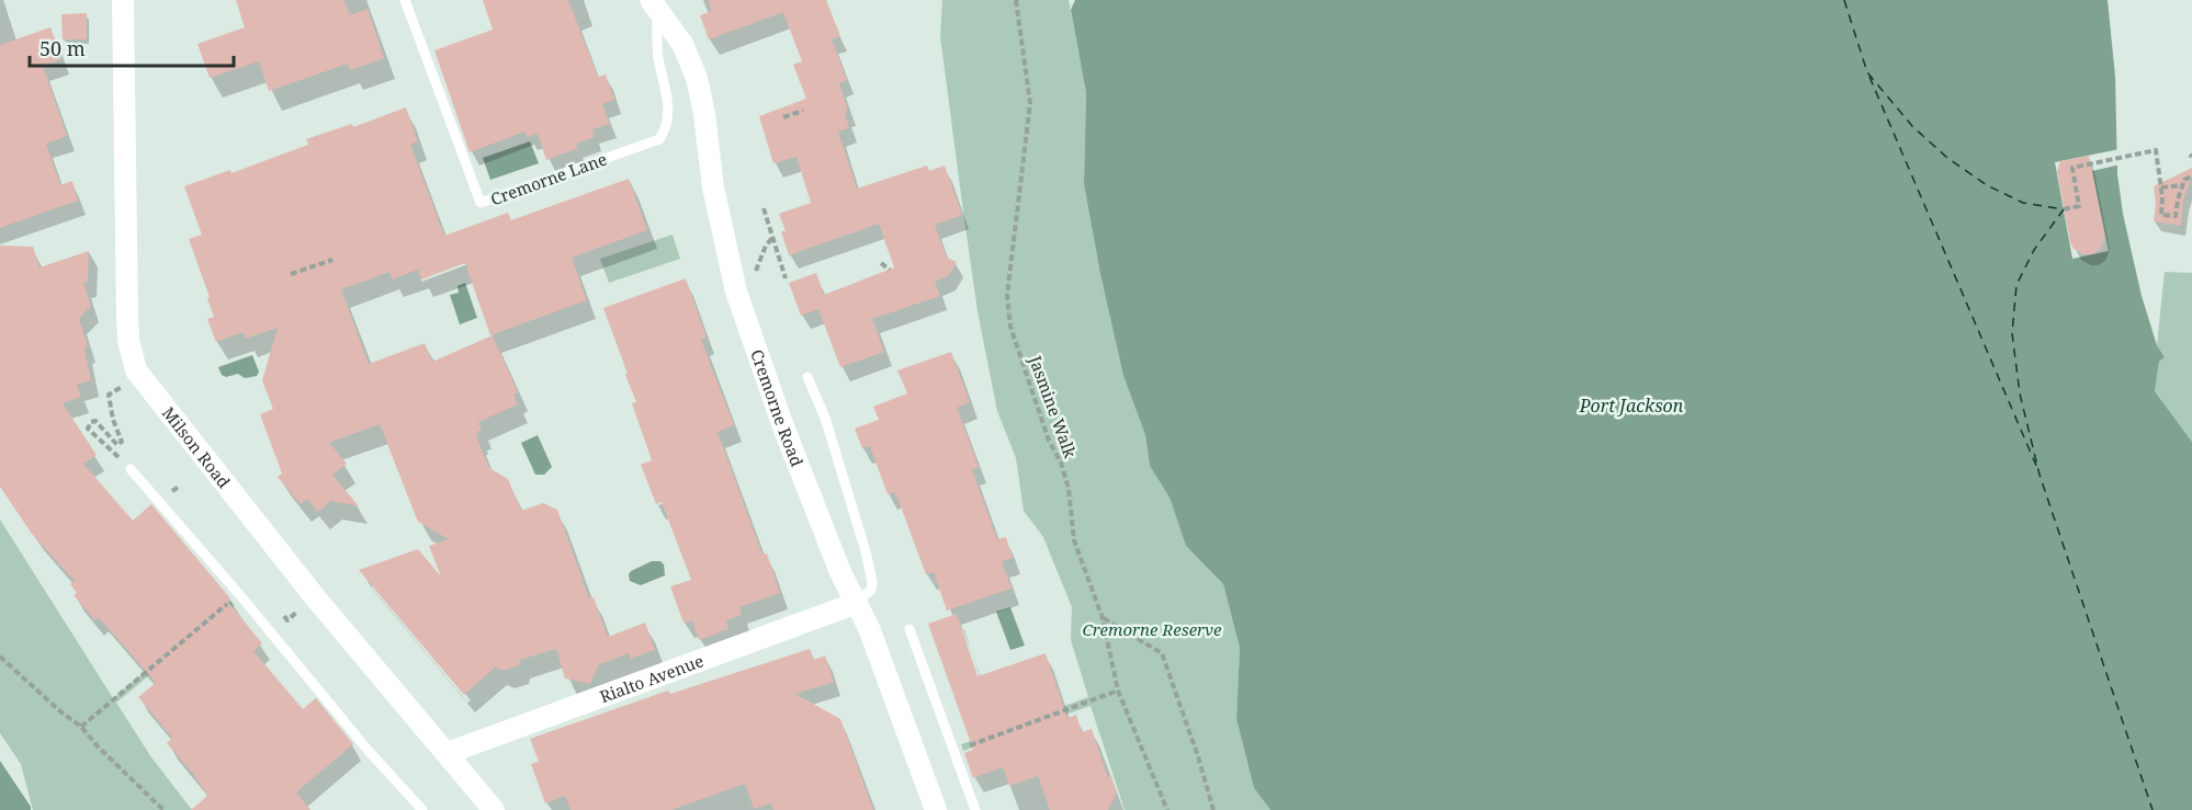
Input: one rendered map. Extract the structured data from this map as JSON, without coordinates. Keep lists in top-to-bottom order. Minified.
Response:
{"streets":{"street":["Cremorne Road","Milson Road","Rialto Avenue"],"lane":["Cremorne Lane"],"path":["Jasmine Walk"]},"crossings":[["Cremorne Lane","Cremorne Road"],["Cremorne Road","Rialto Avenue"],["Milson Road","Rialto Avenue"]],"water":["Port Jackson"],"parks":["Cremorne Reserve"],"scale_bar":"50 m"}
